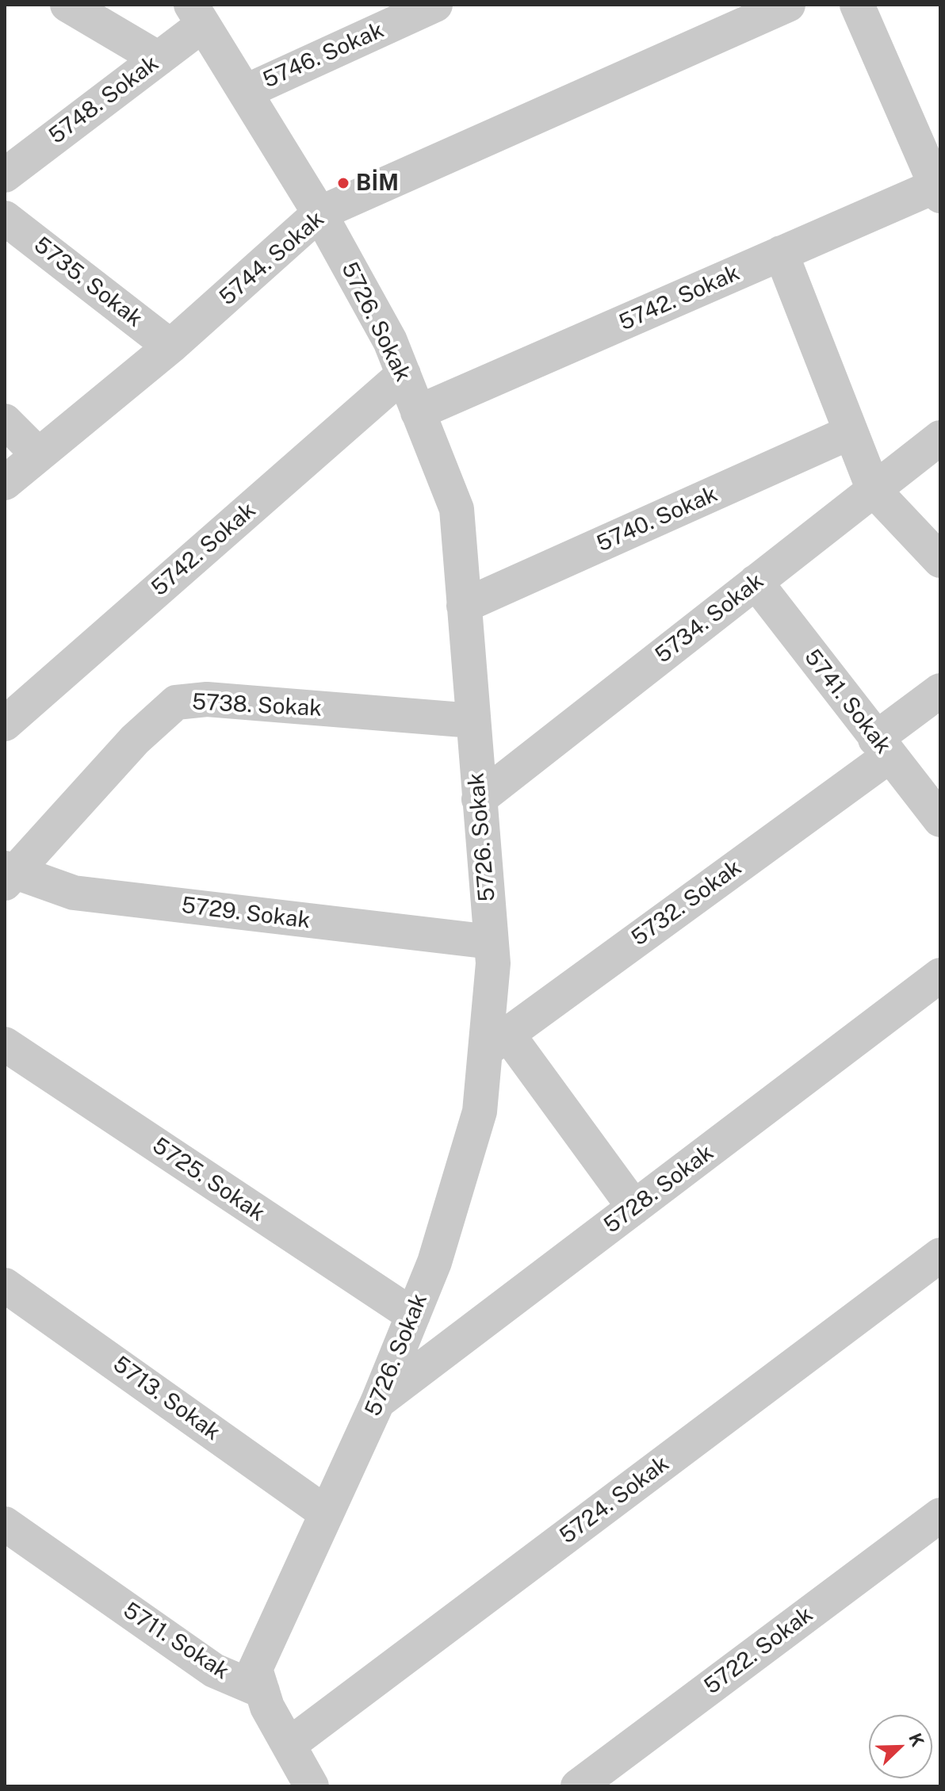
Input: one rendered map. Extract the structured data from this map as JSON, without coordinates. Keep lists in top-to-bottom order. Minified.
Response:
{"streets":{"street":["5746. Sokak","5748. Sokak","5744. Sokak","5735. Sokak","5742. Sokak","5726. Sokak","5740. Sokak","5734. Sokak","5741. Sokak","5738. Sokak","5732. Sokak","5729. Sokak","5725. Sokak","5728. Sokak","5713. Sokak","5724. Sokak","5711. Sokak","5722. Sokak"]},"crossings":[["5746. Sokak","5726. Sokak"],["5748. Sokak","5726. Sokak"],["5744. Sokak","5735. Sokak"],["5744. Sokak","5726. Sokak"],["5742. Sokak","5726. Sokak"],["5726. Sokak","5740. Sokak"],["5726. Sokak","5734. Sokak"],["5726. Sokak","5738. Sokak"],["5726. Sokak","5732. Sokak"],["5726. Sokak","5729. Sokak"],["5726. Sokak","5725. Sokak"],["5726. Sokak","5728. Sokak"],["5726. Sokak","5713. Sokak"],["5726. Sokak","5711. Sokak"],["5734. Sokak","5741. Sokak"],["5741. Sokak","5732. Sokak"],["5738. Sokak","5729. Sokak"]],"places":["BİM"],"north":"top right"}
